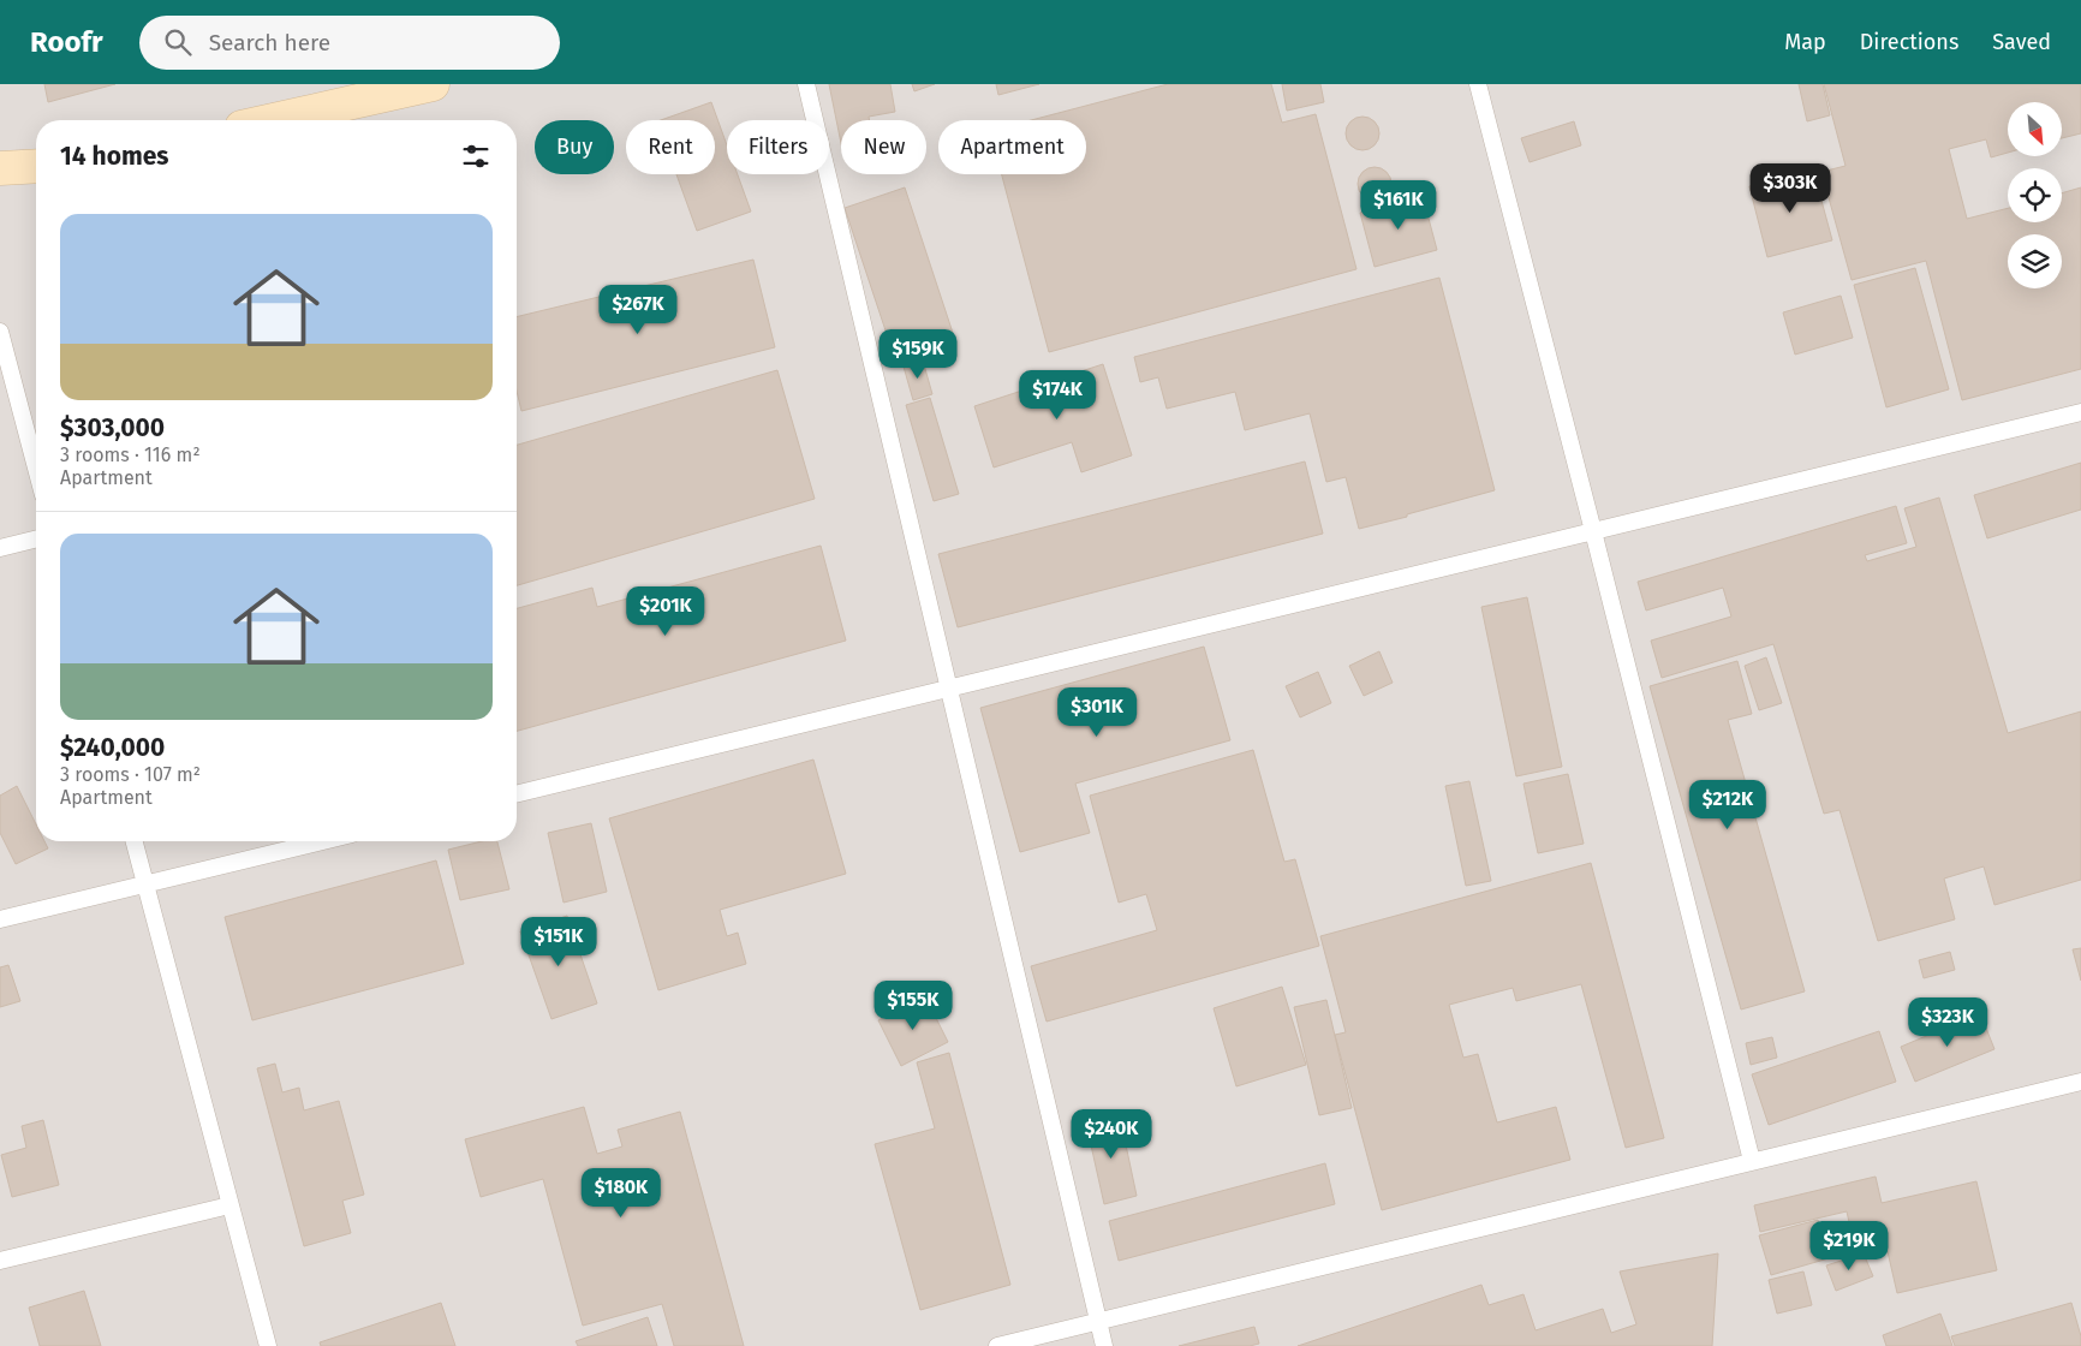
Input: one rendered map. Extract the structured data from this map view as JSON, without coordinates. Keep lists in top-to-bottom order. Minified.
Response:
{"north":"bottom right","page":{"header":"Roofr","search":"Search here","nav":["Map","Directions","Saved"],"chip":["Buy","Rent","Filters","New","Apartment"],"heading":"14 homes","price":["$303K","$161K","$267K","$159K","$174K","$201K","$301K","$212K","$151K","$155K","$323K","$240K","$180K","$219K"],"list":[{"name":"$303,000","note":"3 rooms · 116 m² · Apartment"},{"name":"$240,000","note":"3 rooms · 107 m² · Apartment"}]}}
